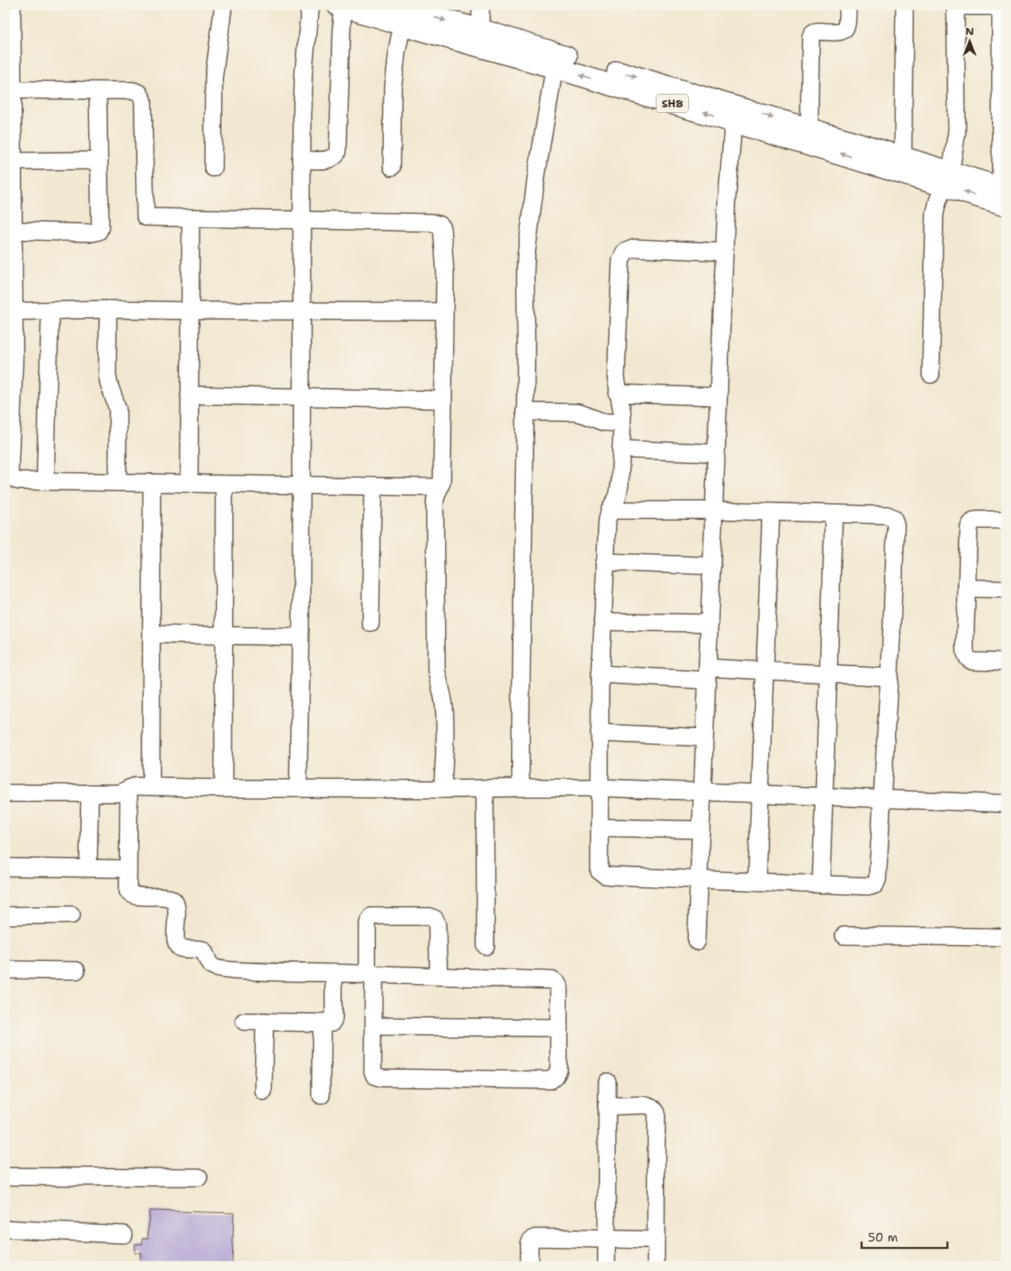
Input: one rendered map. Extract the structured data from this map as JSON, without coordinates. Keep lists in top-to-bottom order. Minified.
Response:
{"streets":{"main road":["SH8"]},"scale_bar":"50 m","north":"top"}
